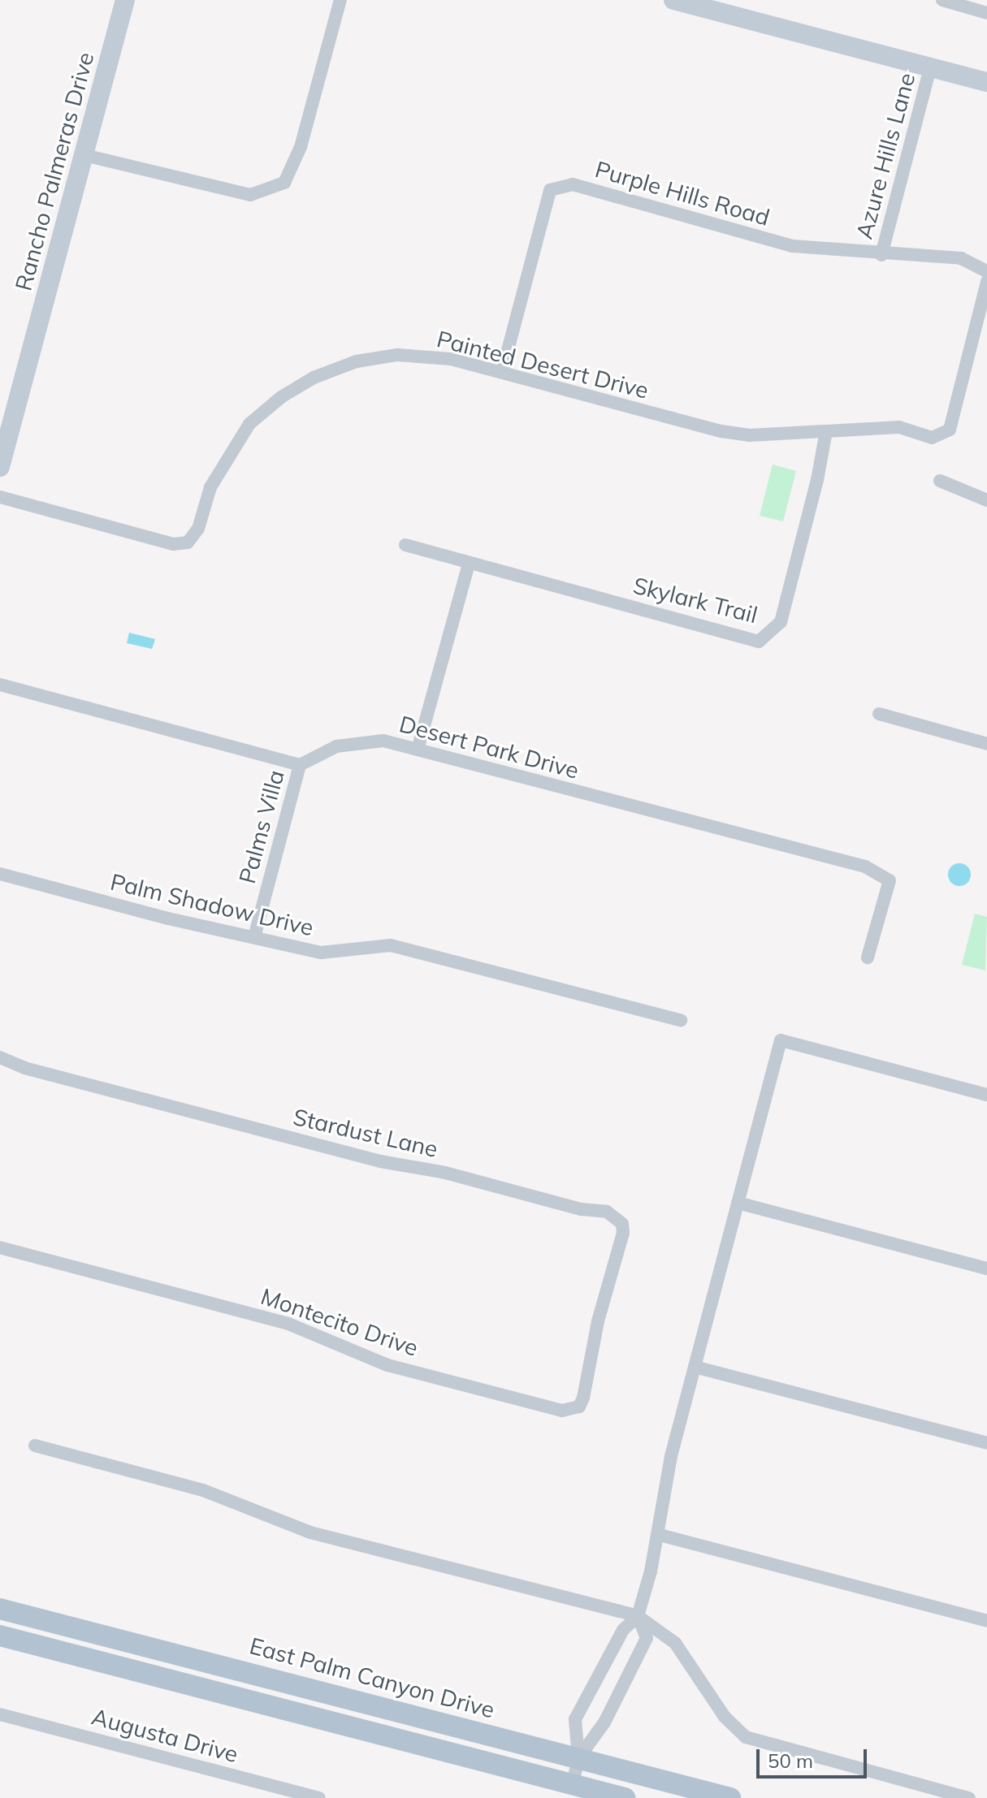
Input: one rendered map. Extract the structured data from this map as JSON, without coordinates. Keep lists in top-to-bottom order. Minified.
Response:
{"streets":{"main road":["East Palm Canyon Drive"],"street":["Azure Hills Lane","Rancho Palmeras Drive","Purple Hills Road","Painted Desert Drive","Skylark Trail","Desert Park Drive","Palms Villa","Palm Shadow Drive","Stardust Lane","Montecito Drive","Augusta Drive"]},"crossings":[["Azure Hills Lane","Purple Hills Road"],["Purple Hills Road","Painted Desert Drive"],["Painted Desert Drive","Skylark Trail"],["Desert Park Drive","Palms Villa"],["Palms Villa","Palm Shadow Drive"],["Stardust Lane","Montecito Drive"]],"scale_bar":"50 m"}
